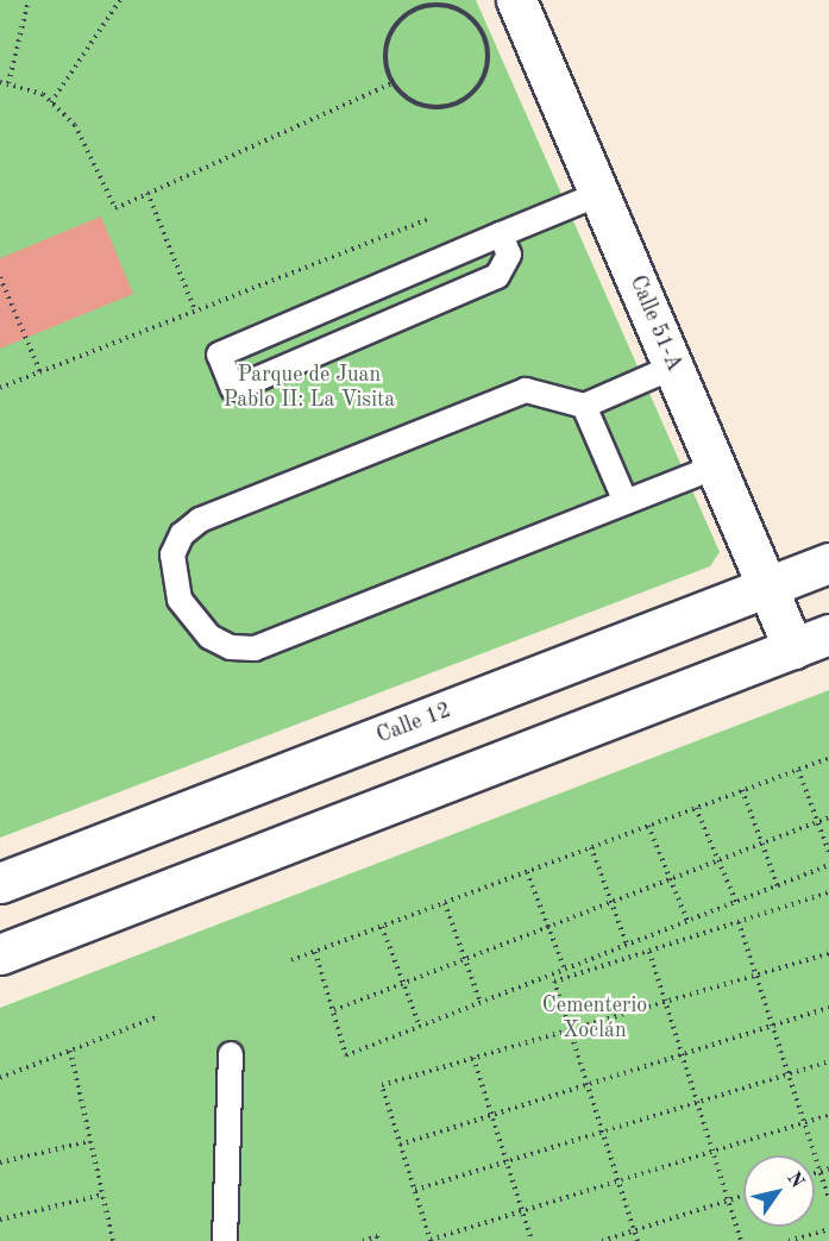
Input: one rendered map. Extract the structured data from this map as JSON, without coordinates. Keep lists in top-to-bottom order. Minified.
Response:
{"streets":{"street":["Calle 51-A","Calle 12"]},"crossings":[["Calle 51-A","Calle 12"]],"parks":["Parque de Juan Pablo II: La Visita","Cementerio Xoclán"],"north":"top right"}
